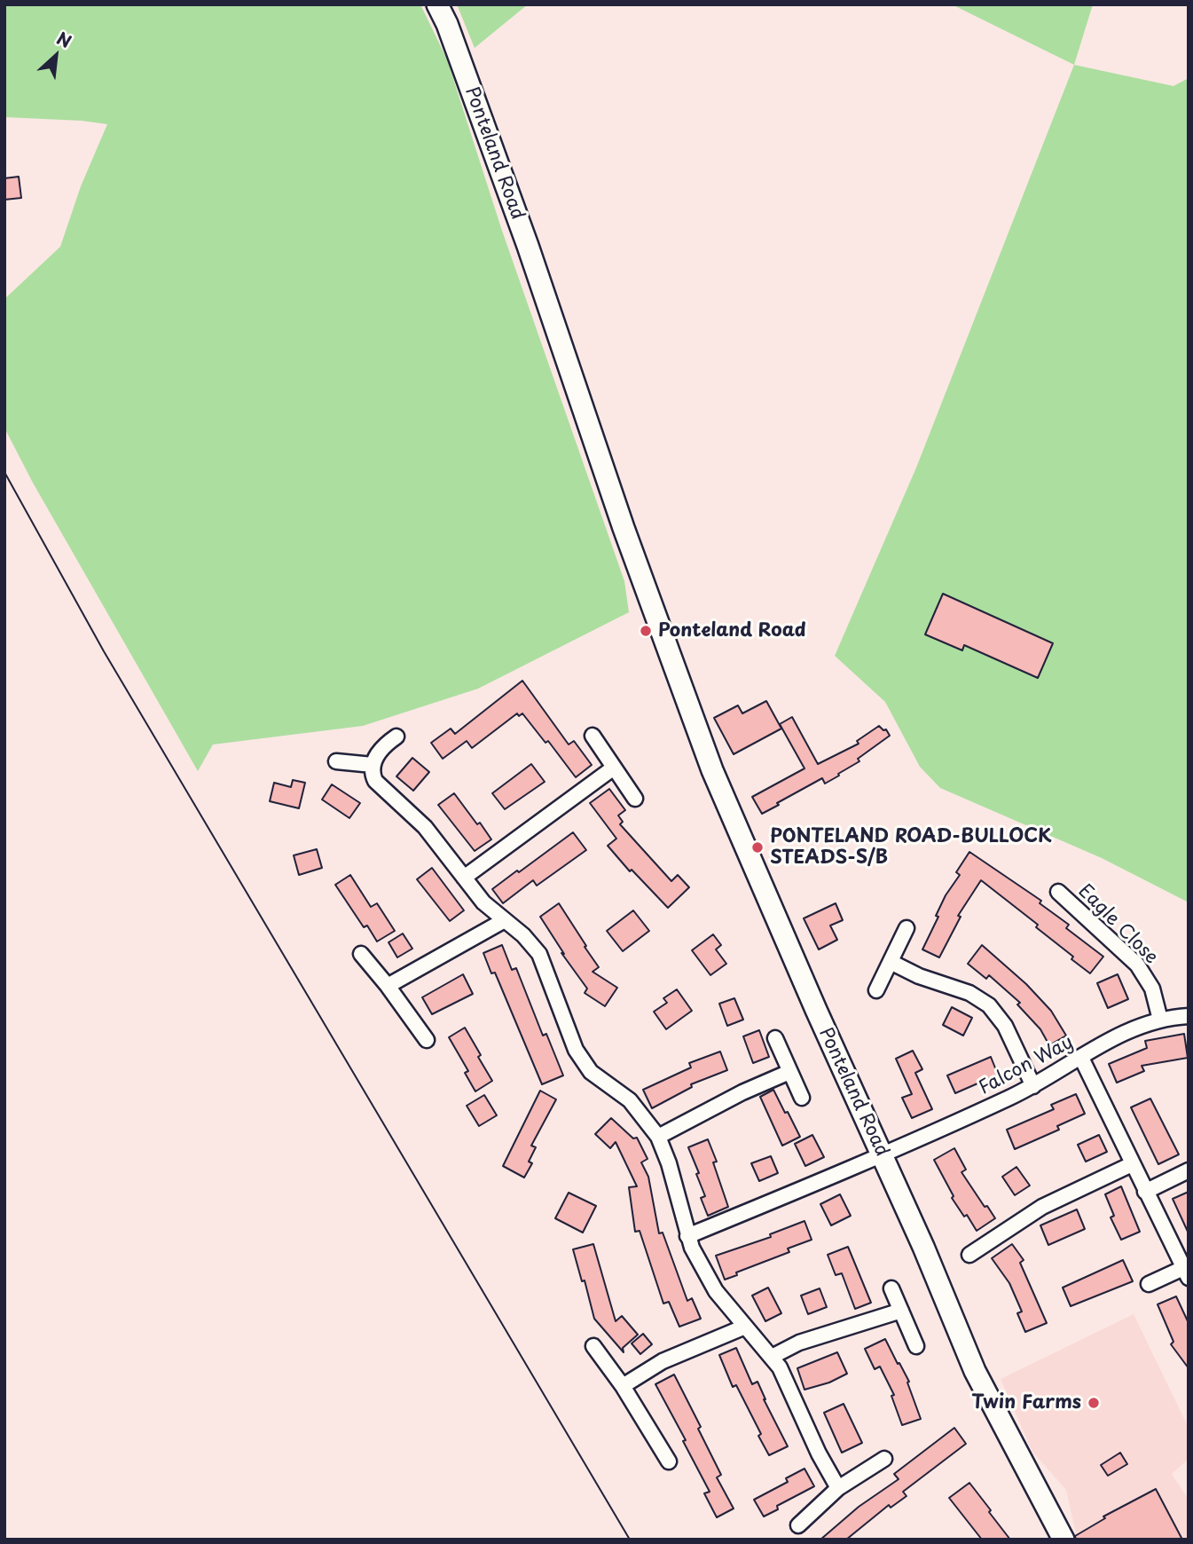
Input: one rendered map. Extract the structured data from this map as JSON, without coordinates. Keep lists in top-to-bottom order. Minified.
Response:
{"streets":{"main road":["Ponteland Road"],"street":["Eagle Close","Falcon Way"]},"crossings":[["Ponteland Road","Falcon Way"],["Eagle Close","Falcon Way"]],"places":["Ponteland Road","PONTELAND ROAD-BULLOCK STEADS-S/B","Twin Farms"],"north":"top right"}
